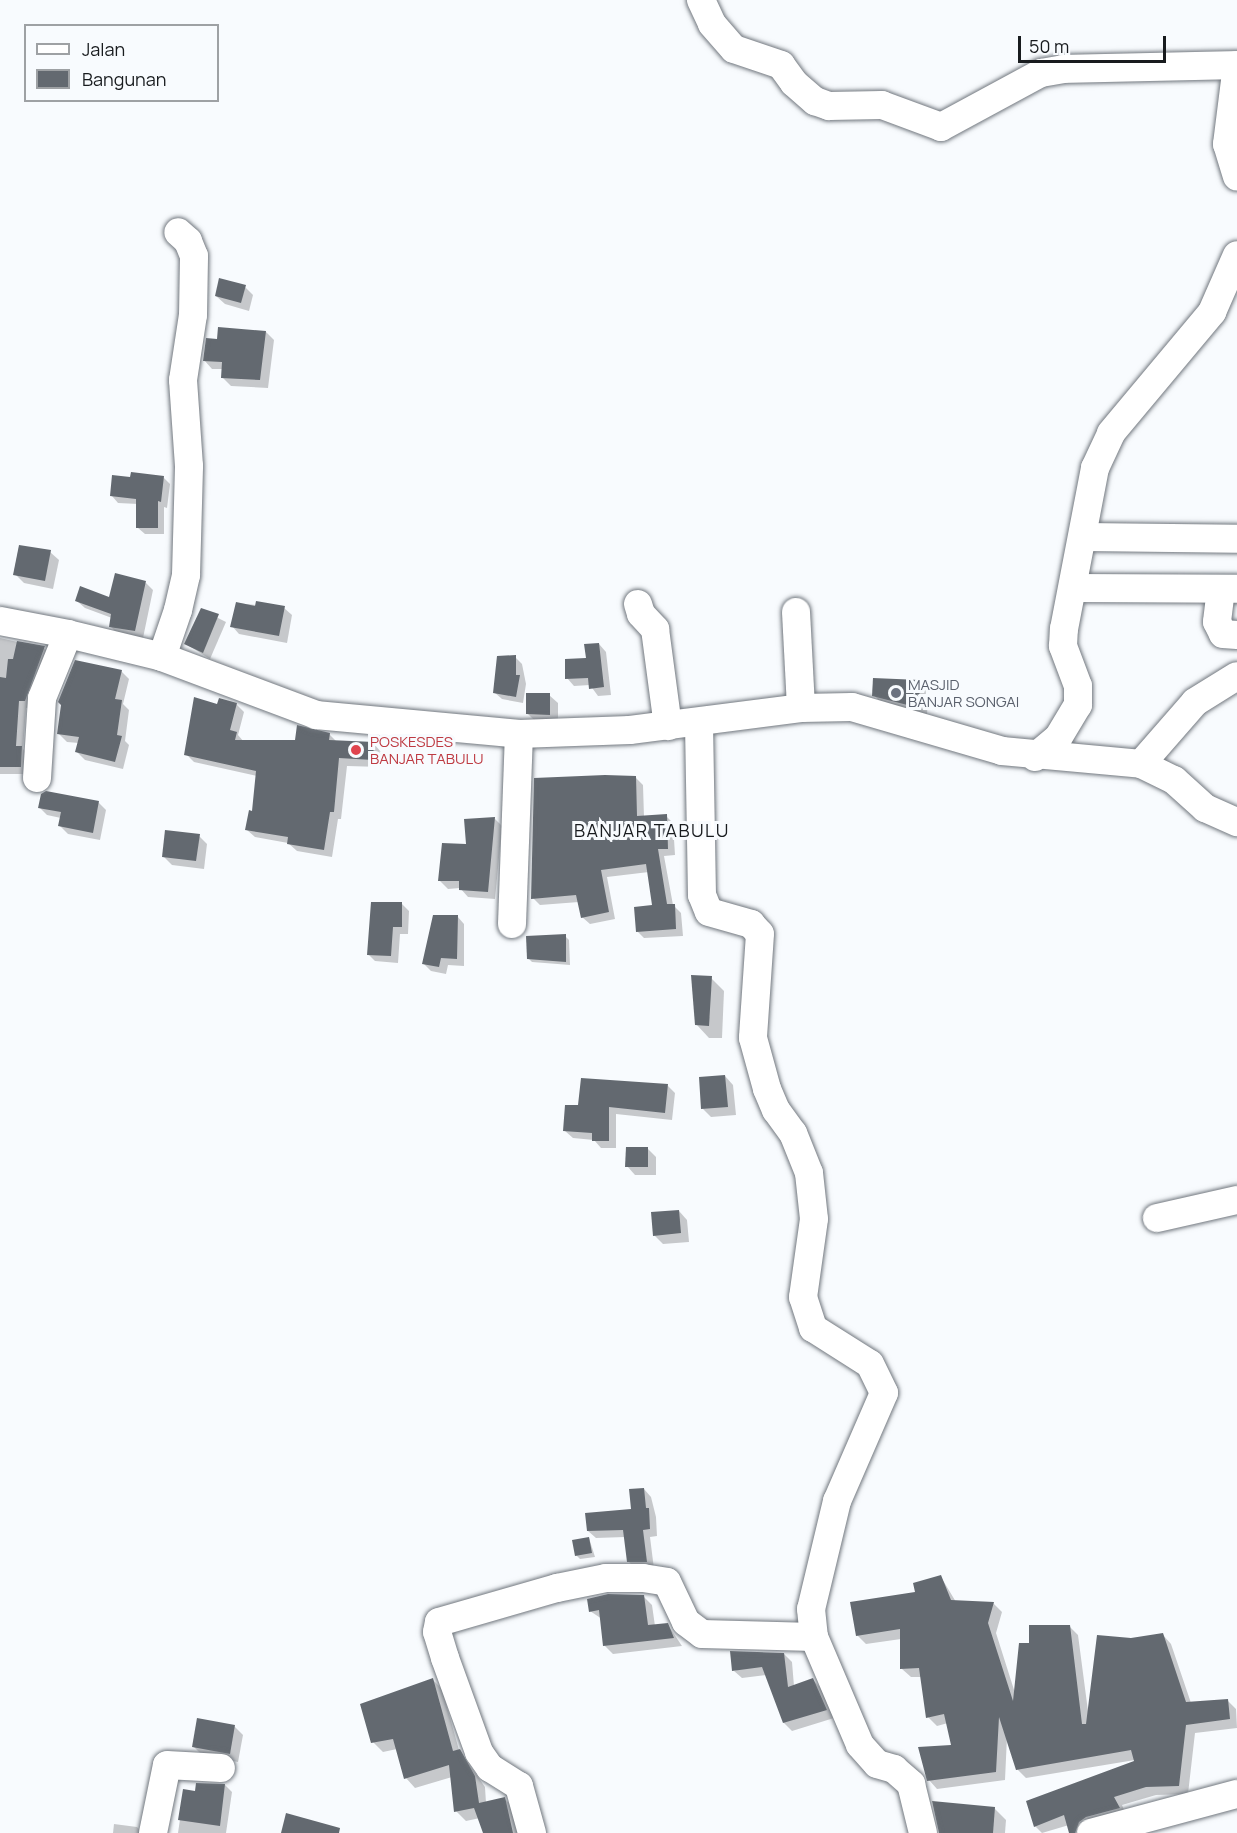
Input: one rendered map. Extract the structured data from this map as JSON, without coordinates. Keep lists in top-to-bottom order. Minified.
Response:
{"districts":["BANJAR TABULU"],"places":["MASJID BANJAR SONGAI","POSKESDES BANJAR TABULU"],"legend":["Jalan","Bangunan"],"scale_bar":"50 m"}
